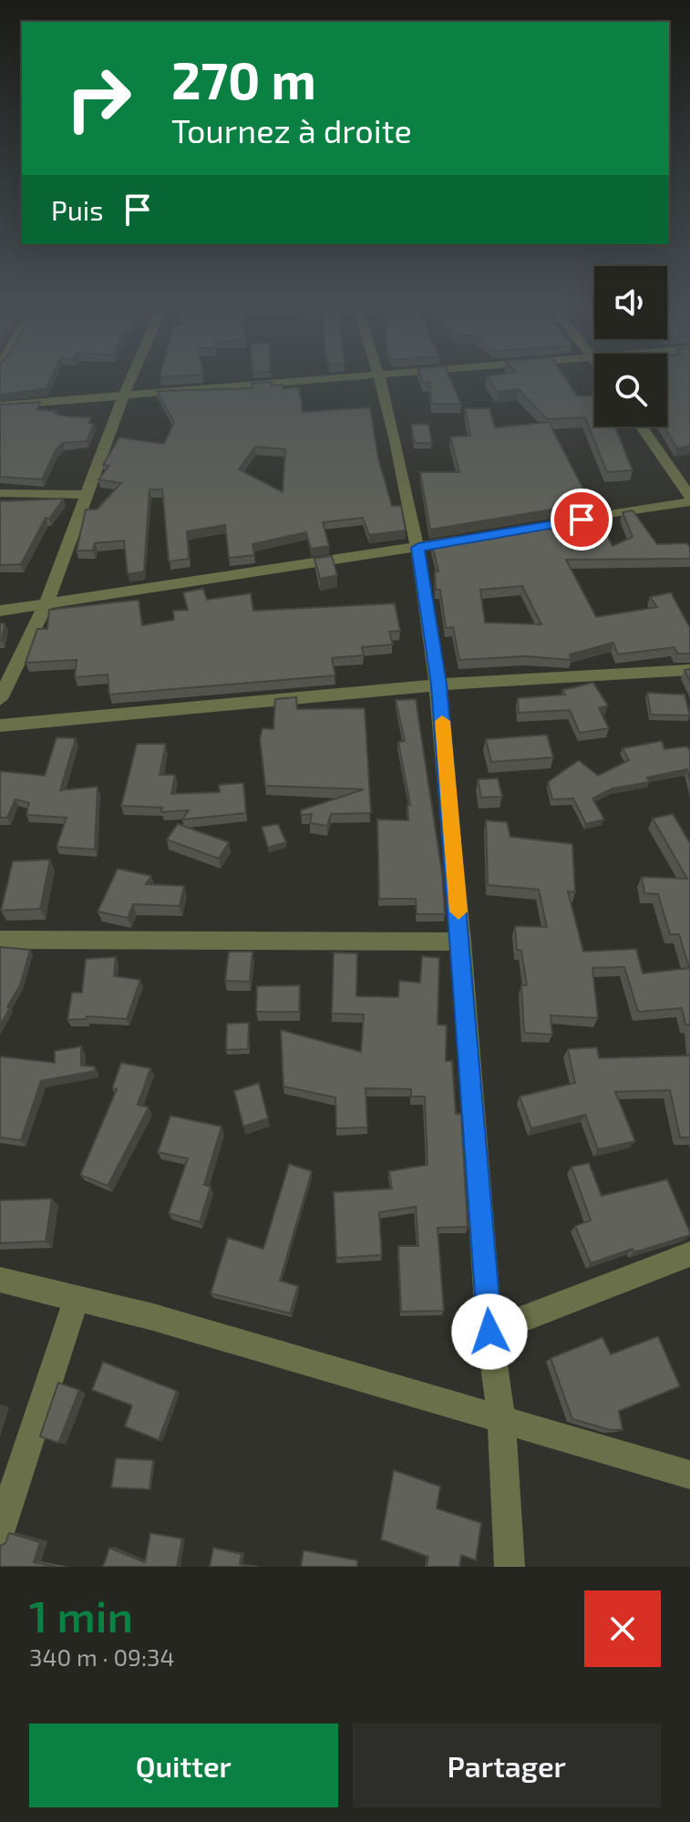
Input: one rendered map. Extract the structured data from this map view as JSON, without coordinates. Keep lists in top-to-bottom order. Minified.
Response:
{"page":{"turn":["270 m","Tournez à droite"],"then":"Puis","heading":["1 min","340 m · 09:34"],"buttons":["Quitter","Partager"]}}
